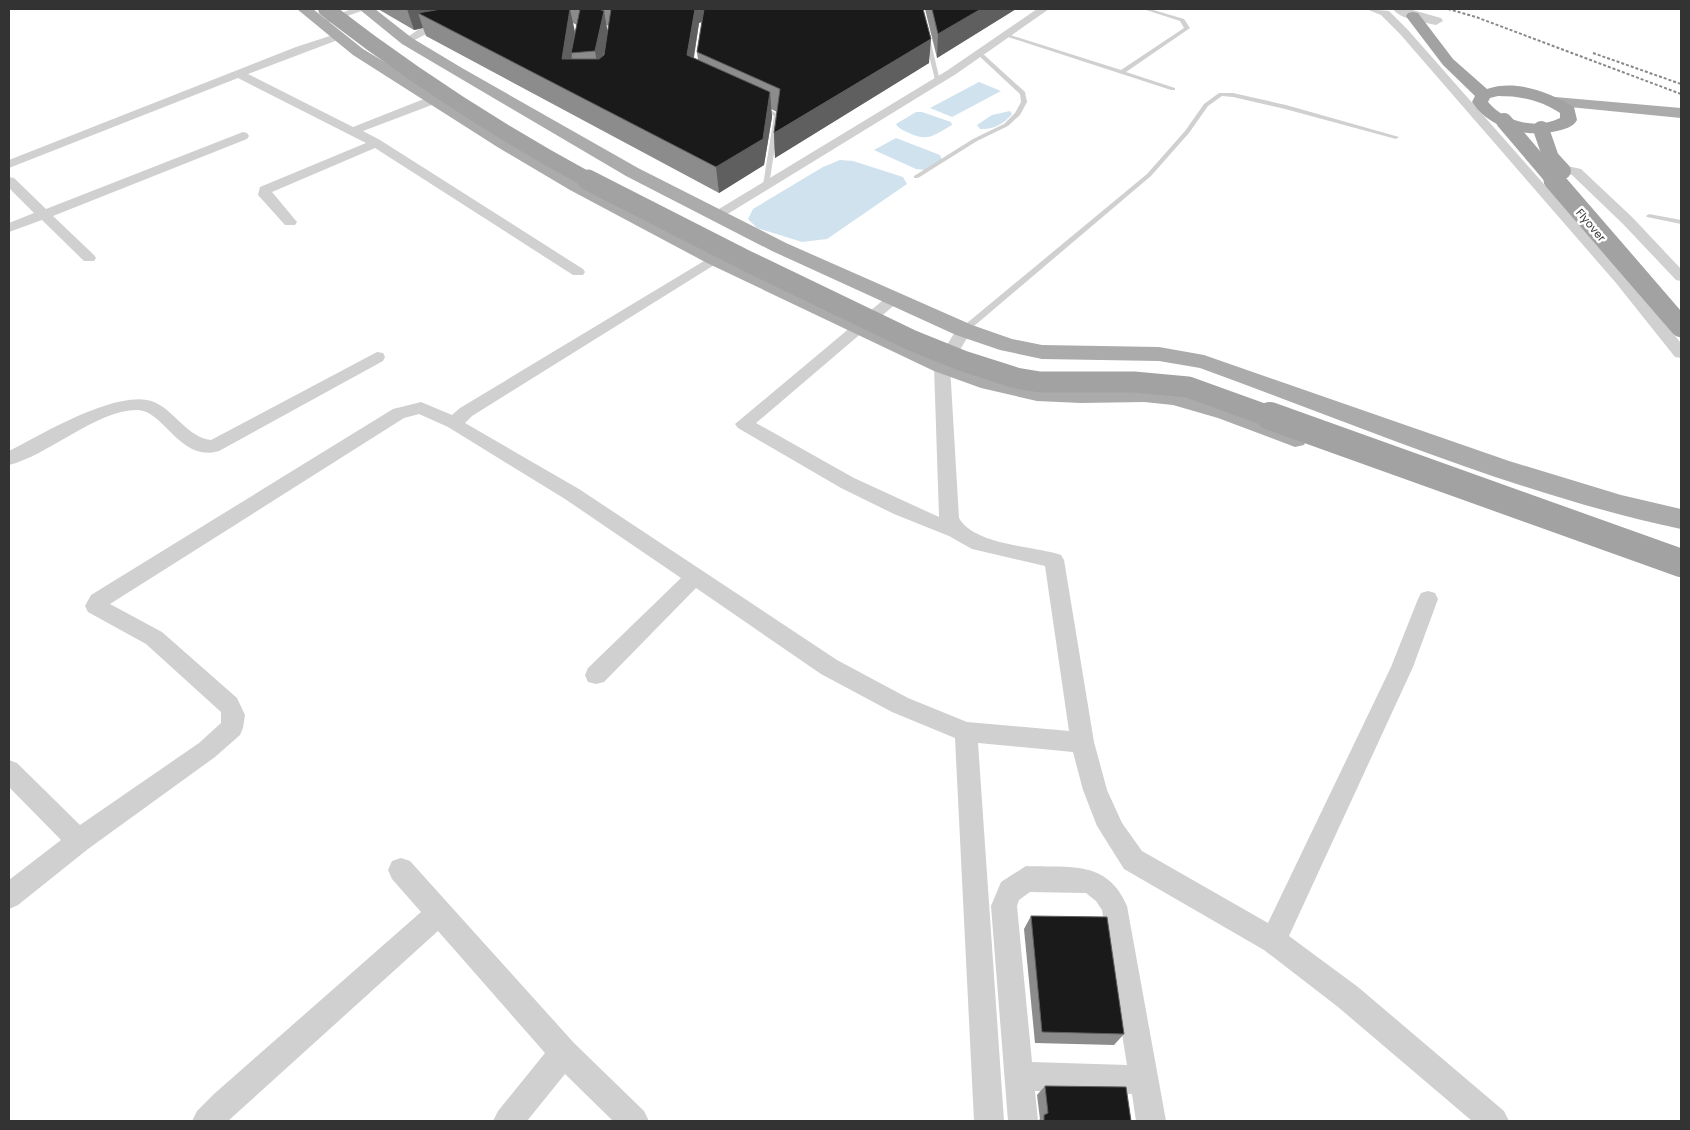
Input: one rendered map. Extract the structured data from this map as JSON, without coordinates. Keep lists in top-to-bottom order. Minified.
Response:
{"streets":{"highway":["Flyover"]}}
